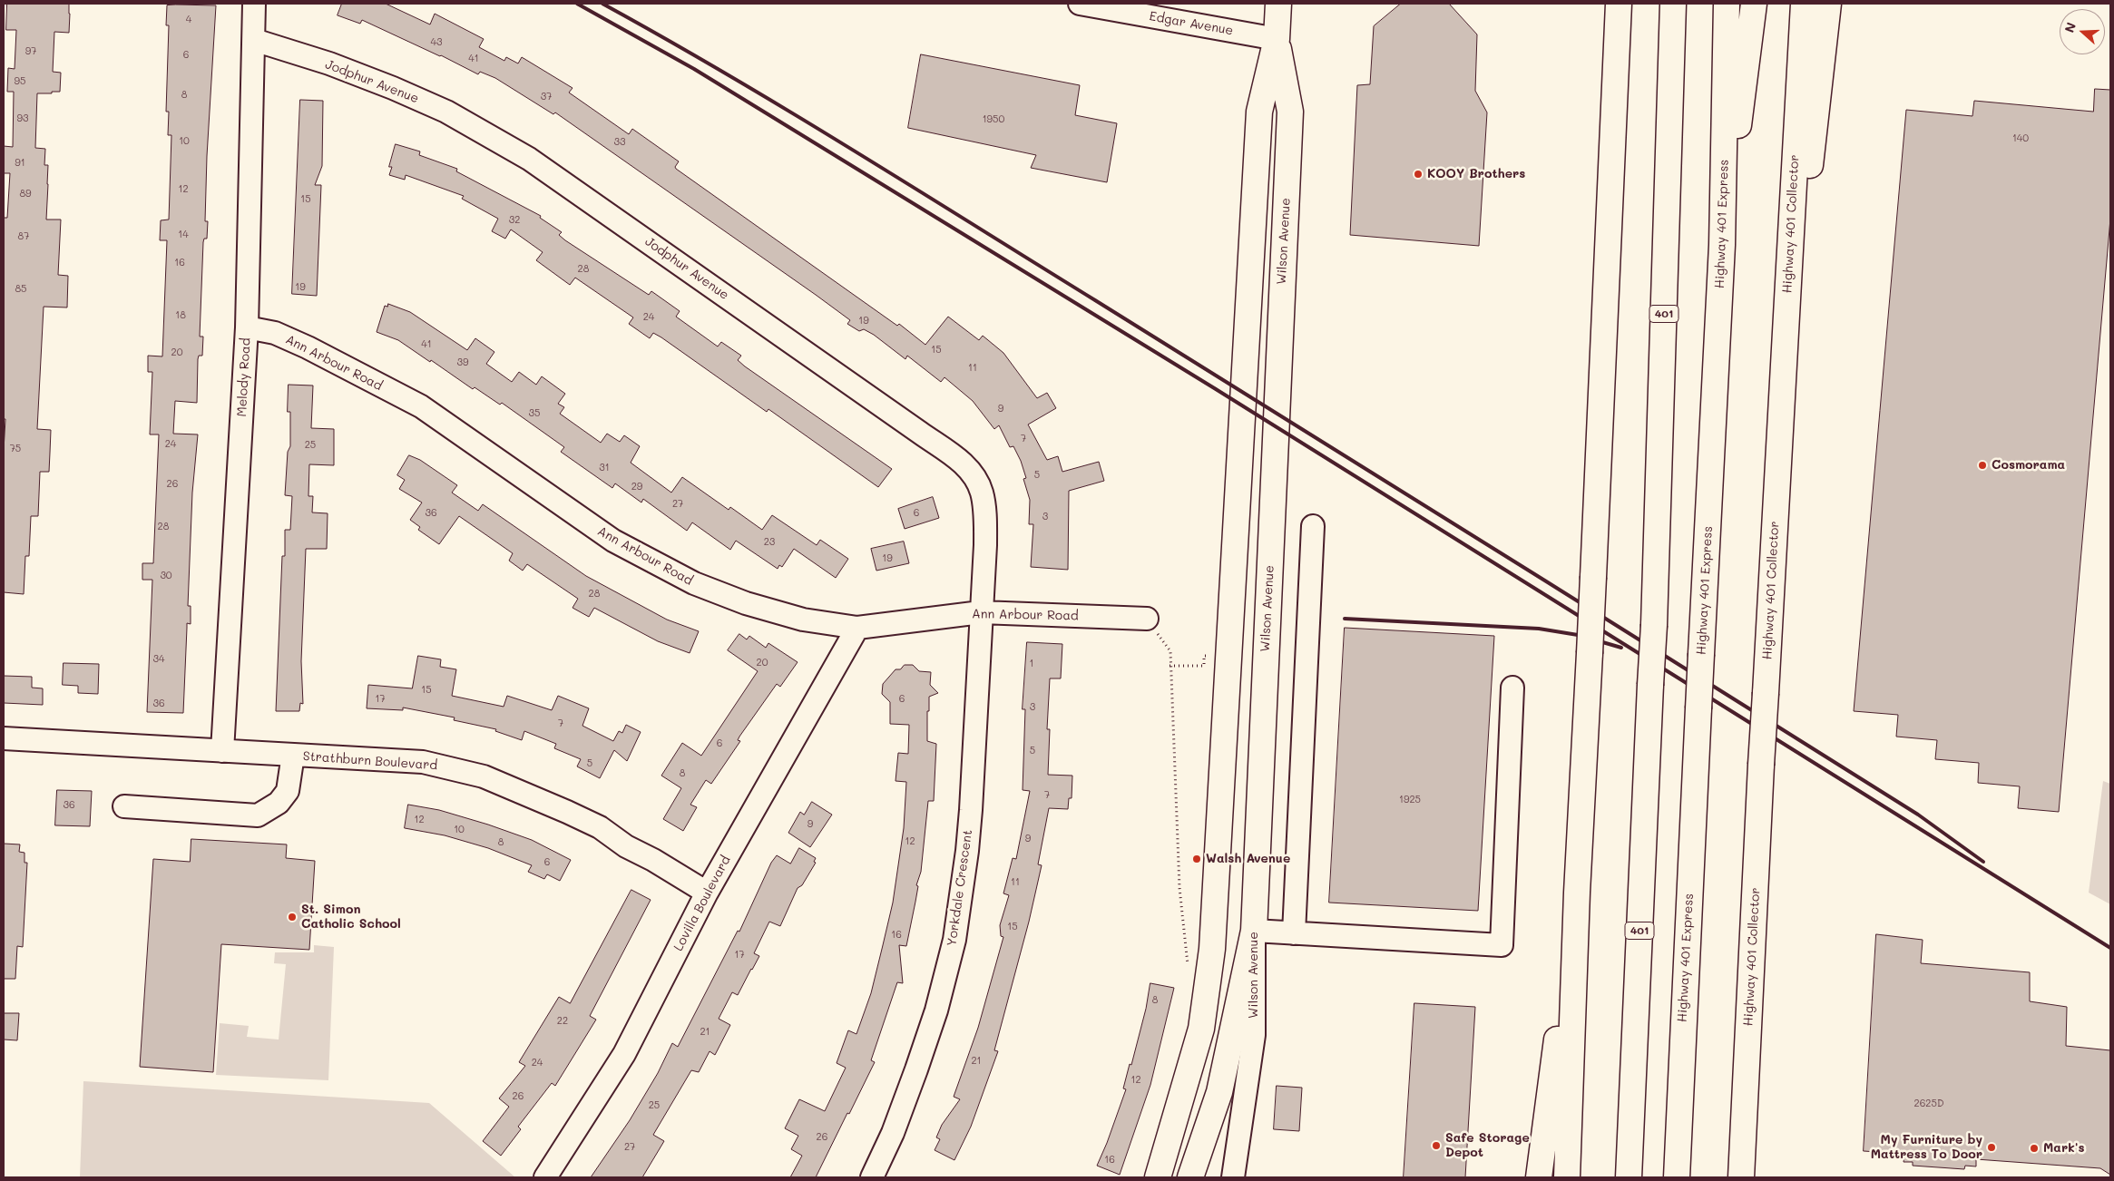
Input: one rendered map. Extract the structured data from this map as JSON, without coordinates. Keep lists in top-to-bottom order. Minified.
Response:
{"streets":{"main road":["Highway 401 Express","Highway 401 Collector","Wilson Avenue","401"],"street":["Edgar Avenue","Jodphur Avenue","Ann Arbour Road","Melody Road","Strathburn Boulevard","Yorkdale Crescent","Lovilla Boulevard"]},"crossings":[["Edgar Avenue","Wilson Avenue"],["Jodphur Avenue","Ann Arbour Road"],["Jodphur Avenue","Melody Road"],["Jodphur Avenue","Yorkdale Crescent"],["Ann Arbour Road","Melody Road"],["Ann Arbour Road","Yorkdale Crescent"],["Ann Arbour Road","Lovilla Boulevard"],["Melody Road","Strathburn Boulevard"],["Strathburn Boulevard","Lovilla Boulevard"]],"places":["KOOY Brothers","Cosmorama","Walsh Avenue","St. Simon Catholic School","Safe Storage Depot","My Furniture by Mattress To Door","Mark's"],"house_numbers":["4","43","97","6","41","95","8","37","93","1950","140","10","33","91","12","89","15","32","14","87","16","28","19","85","18","24","19","41","15","20","39","11","9","35","7","24","25","75","31","5","26","29","27","36","6","3","28","23","19","30","28","34","20","1","15","17","6","36","3","7","6","5","5","8","7","1925","36","12","9","10","9","12","8","6","11","15","16","17","8","22","21","21","24","12","26","2625D","25","26","27","16"],"north":"left"}
